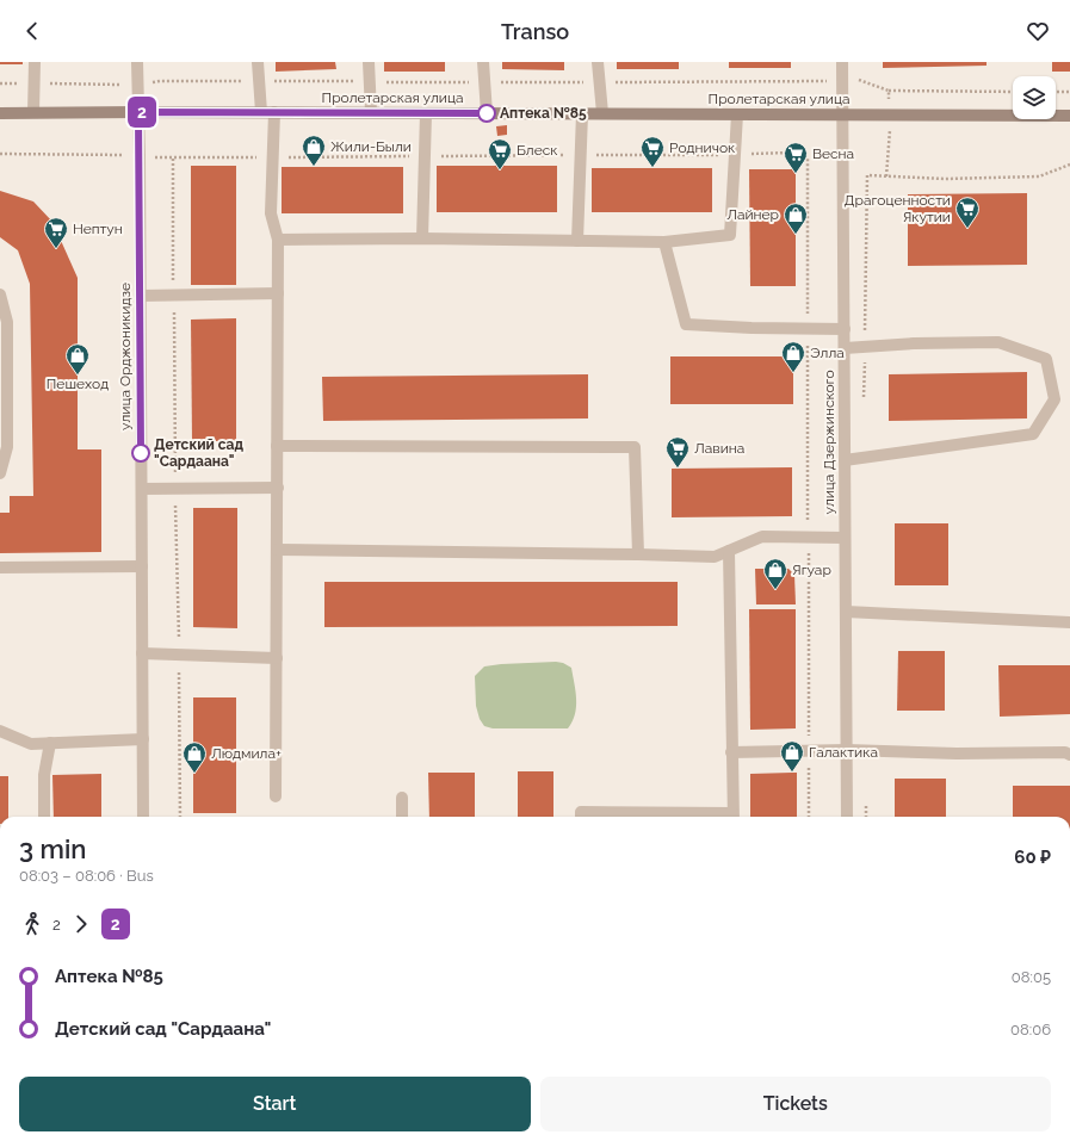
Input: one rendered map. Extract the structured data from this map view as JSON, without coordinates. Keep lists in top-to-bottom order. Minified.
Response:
{"streets":{"main road":["Пролетарская улица"],"street":["улица Орджоникидзе","улица Дзержинского"]},"crossings":[["Пролетарская улица","улица Орджоникидзе"],["Пролетарская улица","улица Дзержинского"]],"places":{"other":["Аптека №85","Детский сад \"Сардаана\""],"shop":["Жили-Были","Лайнер","Элла","Пешеход","Ягуар","Галактика","Людмила+"],"supermarket":["Родничок","Блеск","Весна","Драгоценности Якутии","Нептун","Лавина"]},"lines":["bus line 2"],"page":{"header":"Transo","on_map":"2","heading":["3 min","08:03 – 08:06 · Bus","60 ₽"],"legs":["2","2"],"list":[{"name":"Аптека №85","value":"08:05"},{"name":"Детский сад \"Сардаана\"","value":"08:06"}],"buttons":["Start","Tickets"]}}
